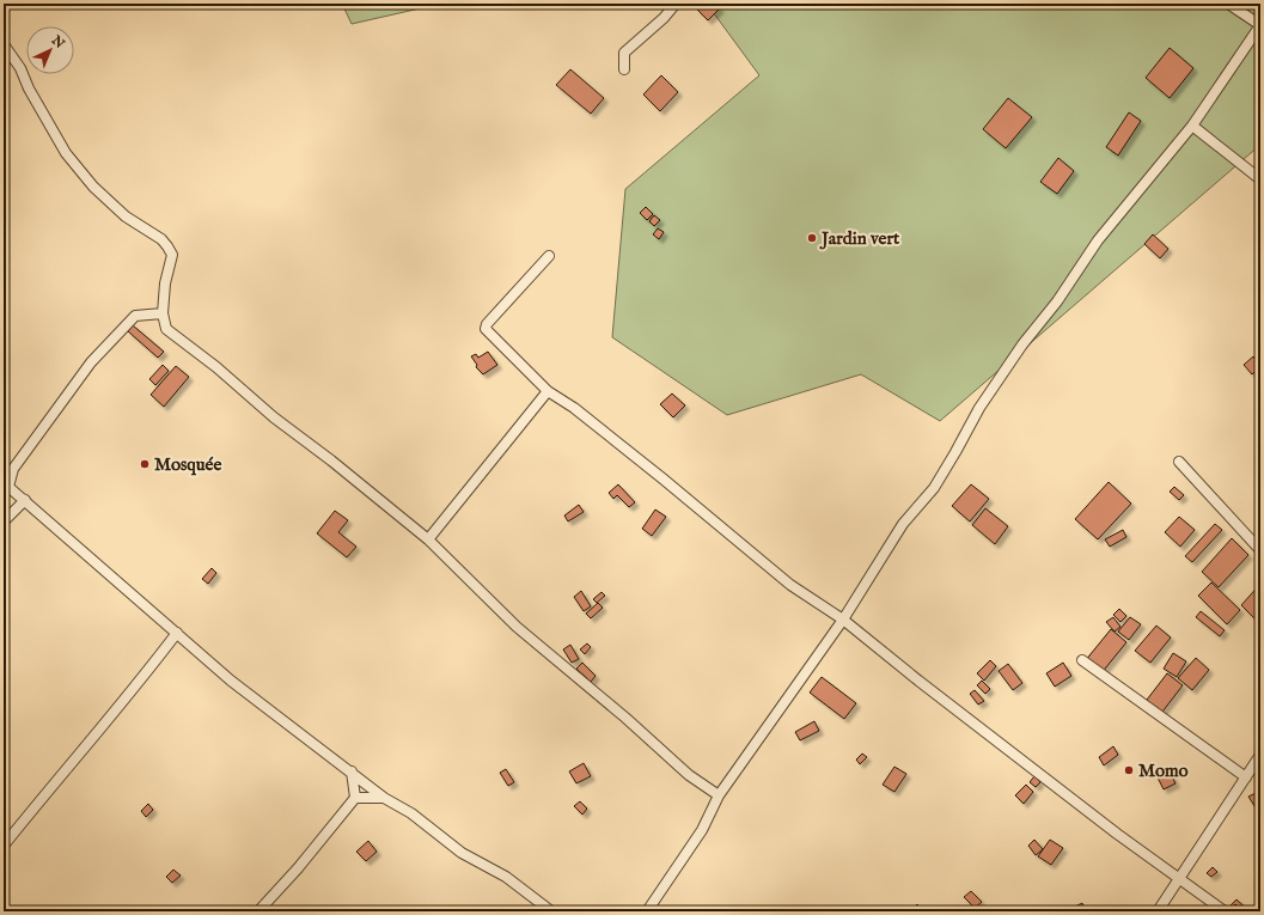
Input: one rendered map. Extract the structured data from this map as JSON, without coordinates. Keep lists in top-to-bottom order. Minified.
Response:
{"places":["Jardin vert","Mosquée","Momo"],"north":"top right"}
